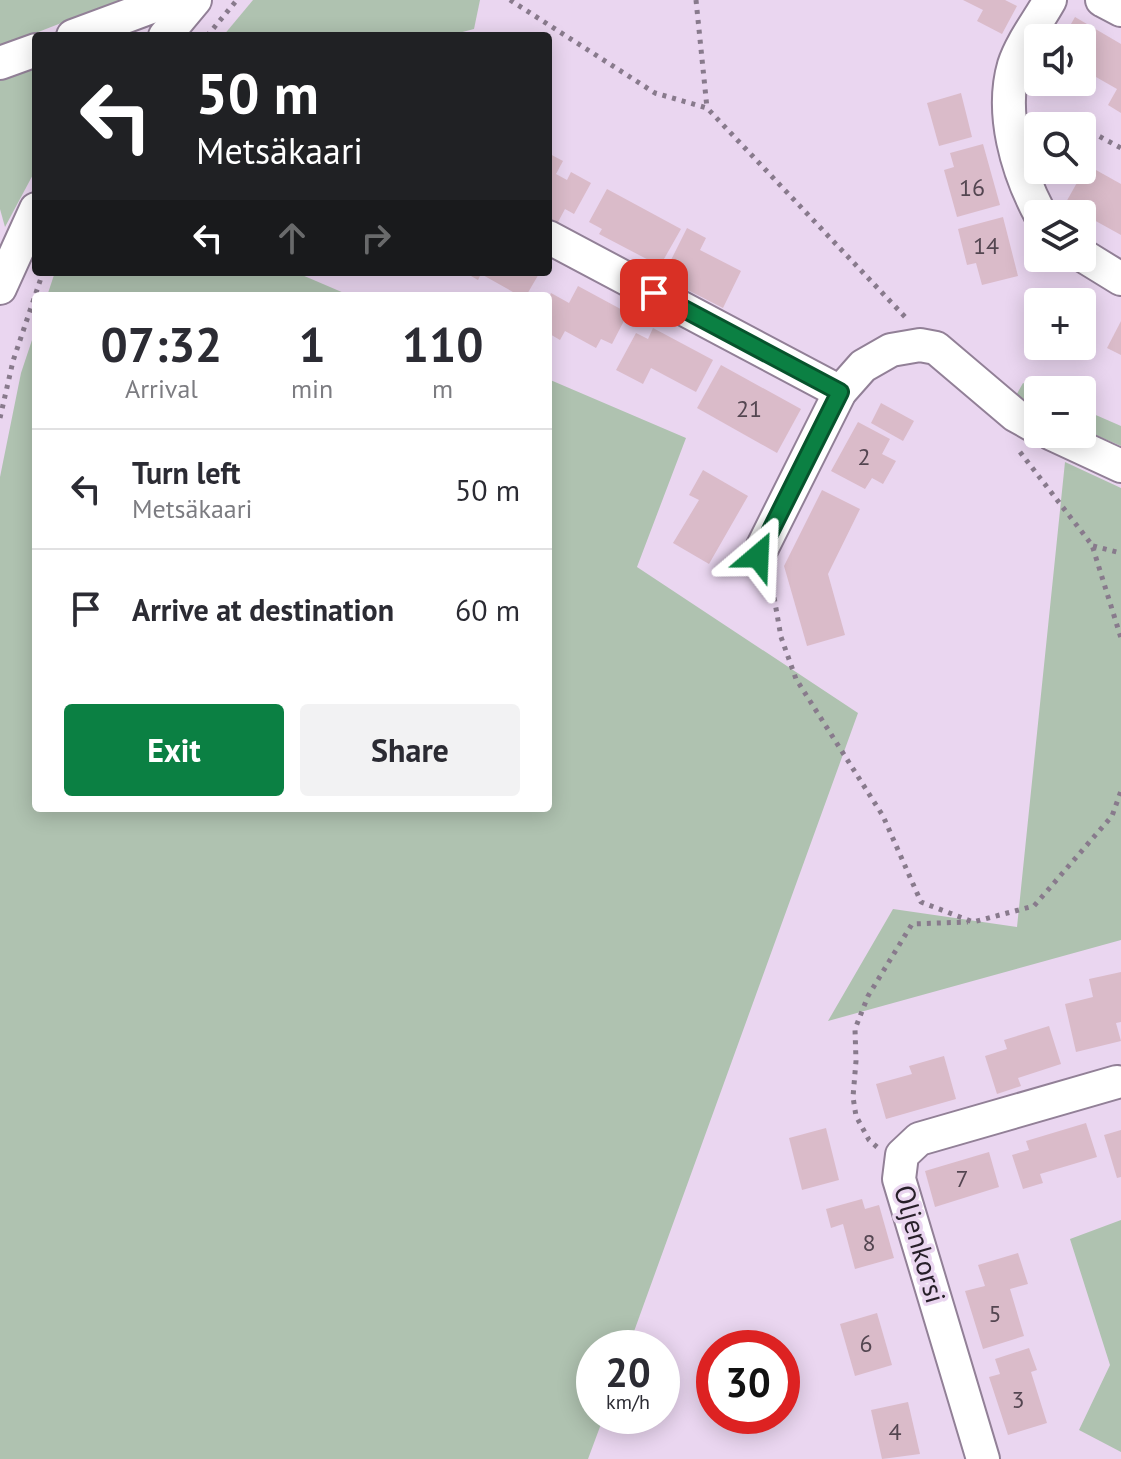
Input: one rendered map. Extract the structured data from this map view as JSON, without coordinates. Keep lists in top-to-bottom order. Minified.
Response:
{"streets":{"street":["Oljenkorsi"]},"house_numbers":["16","14","21","2","7","8","5","6","3","4"],"page":{"map_buttons":["+","−"],"turn":["50 m","Metsäkaari"],"eta":["07:32","Arrival","1","min","110","m"],"list":[{"name":"Turn left","note":"Metsäkaari","value":"50 m"},{"name":"Arrive at destination","value":"60 m"}],"buttons":["Exit","Share"],"speed":"20 km/h","limit":"30"}}
